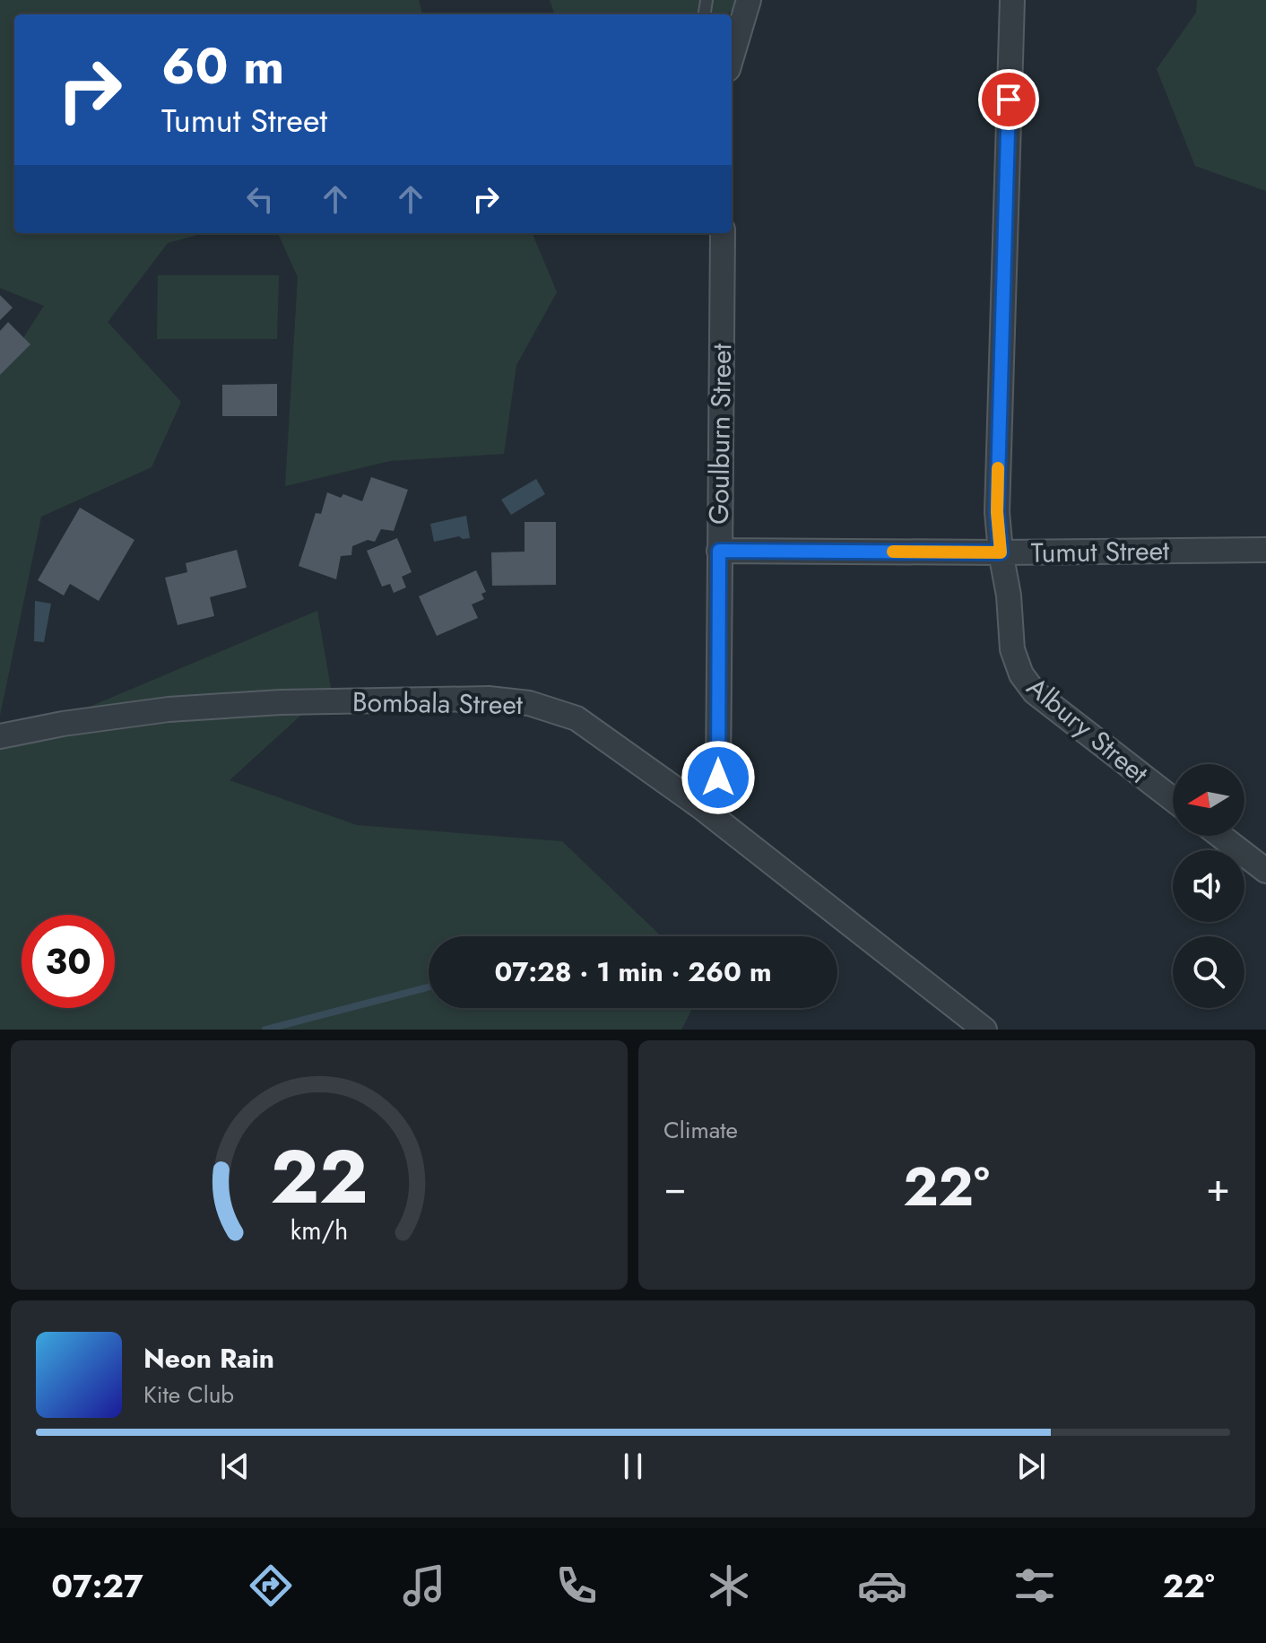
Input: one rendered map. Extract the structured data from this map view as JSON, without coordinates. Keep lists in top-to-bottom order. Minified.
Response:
{"streets":{"street":["Goulburn Street","Tumut Street","Bombala Street","Albury Street"]},"crossings":[["Goulburn Street","Tumut Street"],["Goulburn Street","Bombala Street"],["Tumut Street","Albury Street"]],"north":"left","page":{"turn":["60 m","Tumut Street"],"limit":"30","trip":"07:28 · 1 min · 260 m","tile":"Climate","heat":["−","22°","+"],"song":["Neon Rain","Kite Club"],"tabs":["07:27","22°"],"gauge":["22","km/h"]}}
